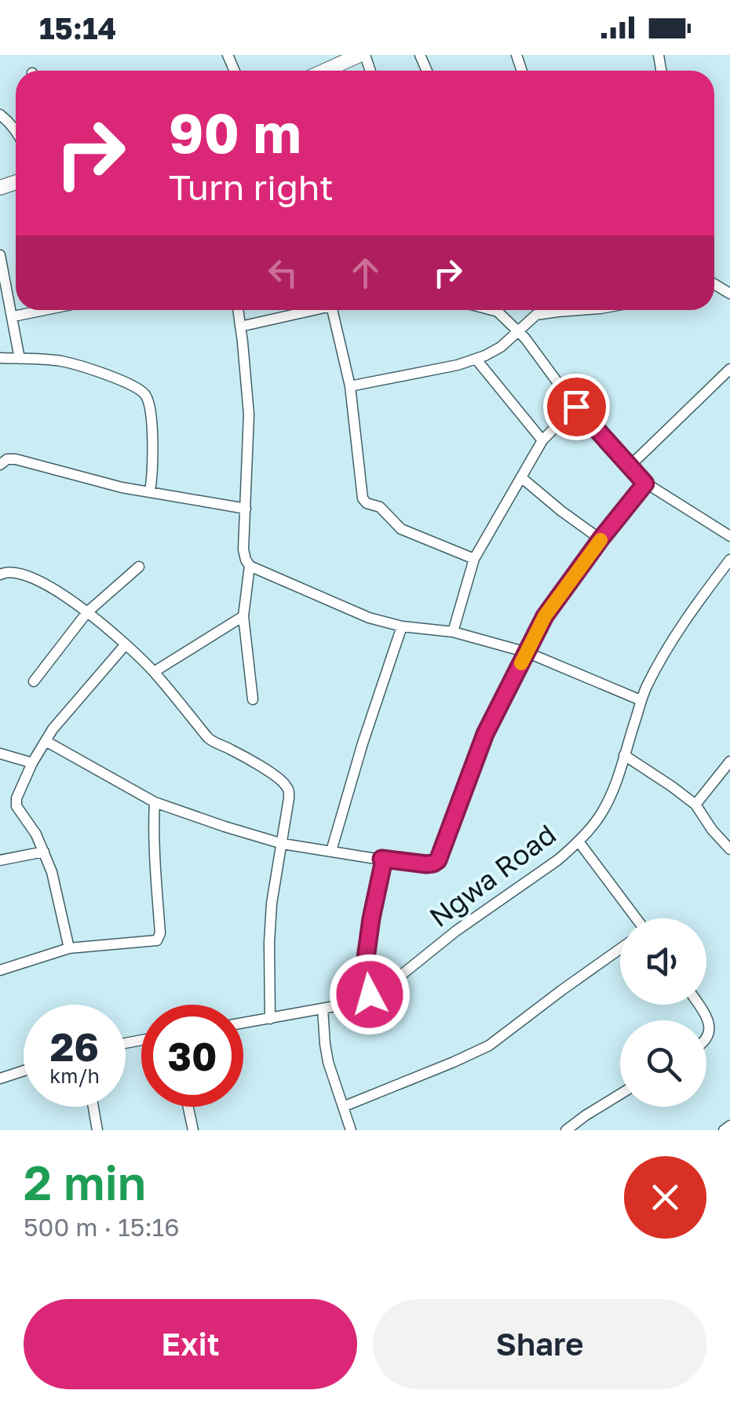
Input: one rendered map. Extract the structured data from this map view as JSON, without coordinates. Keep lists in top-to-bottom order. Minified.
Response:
{"streets":{"street":["Ngwa Road"]},"page":{"status":"15:14","turn":["90 m","Turn right"],"speed":"26 km/h","limit":"30","heading":["2 min","500 m · 15:16"],"buttons":["Exit","Share"]}}
